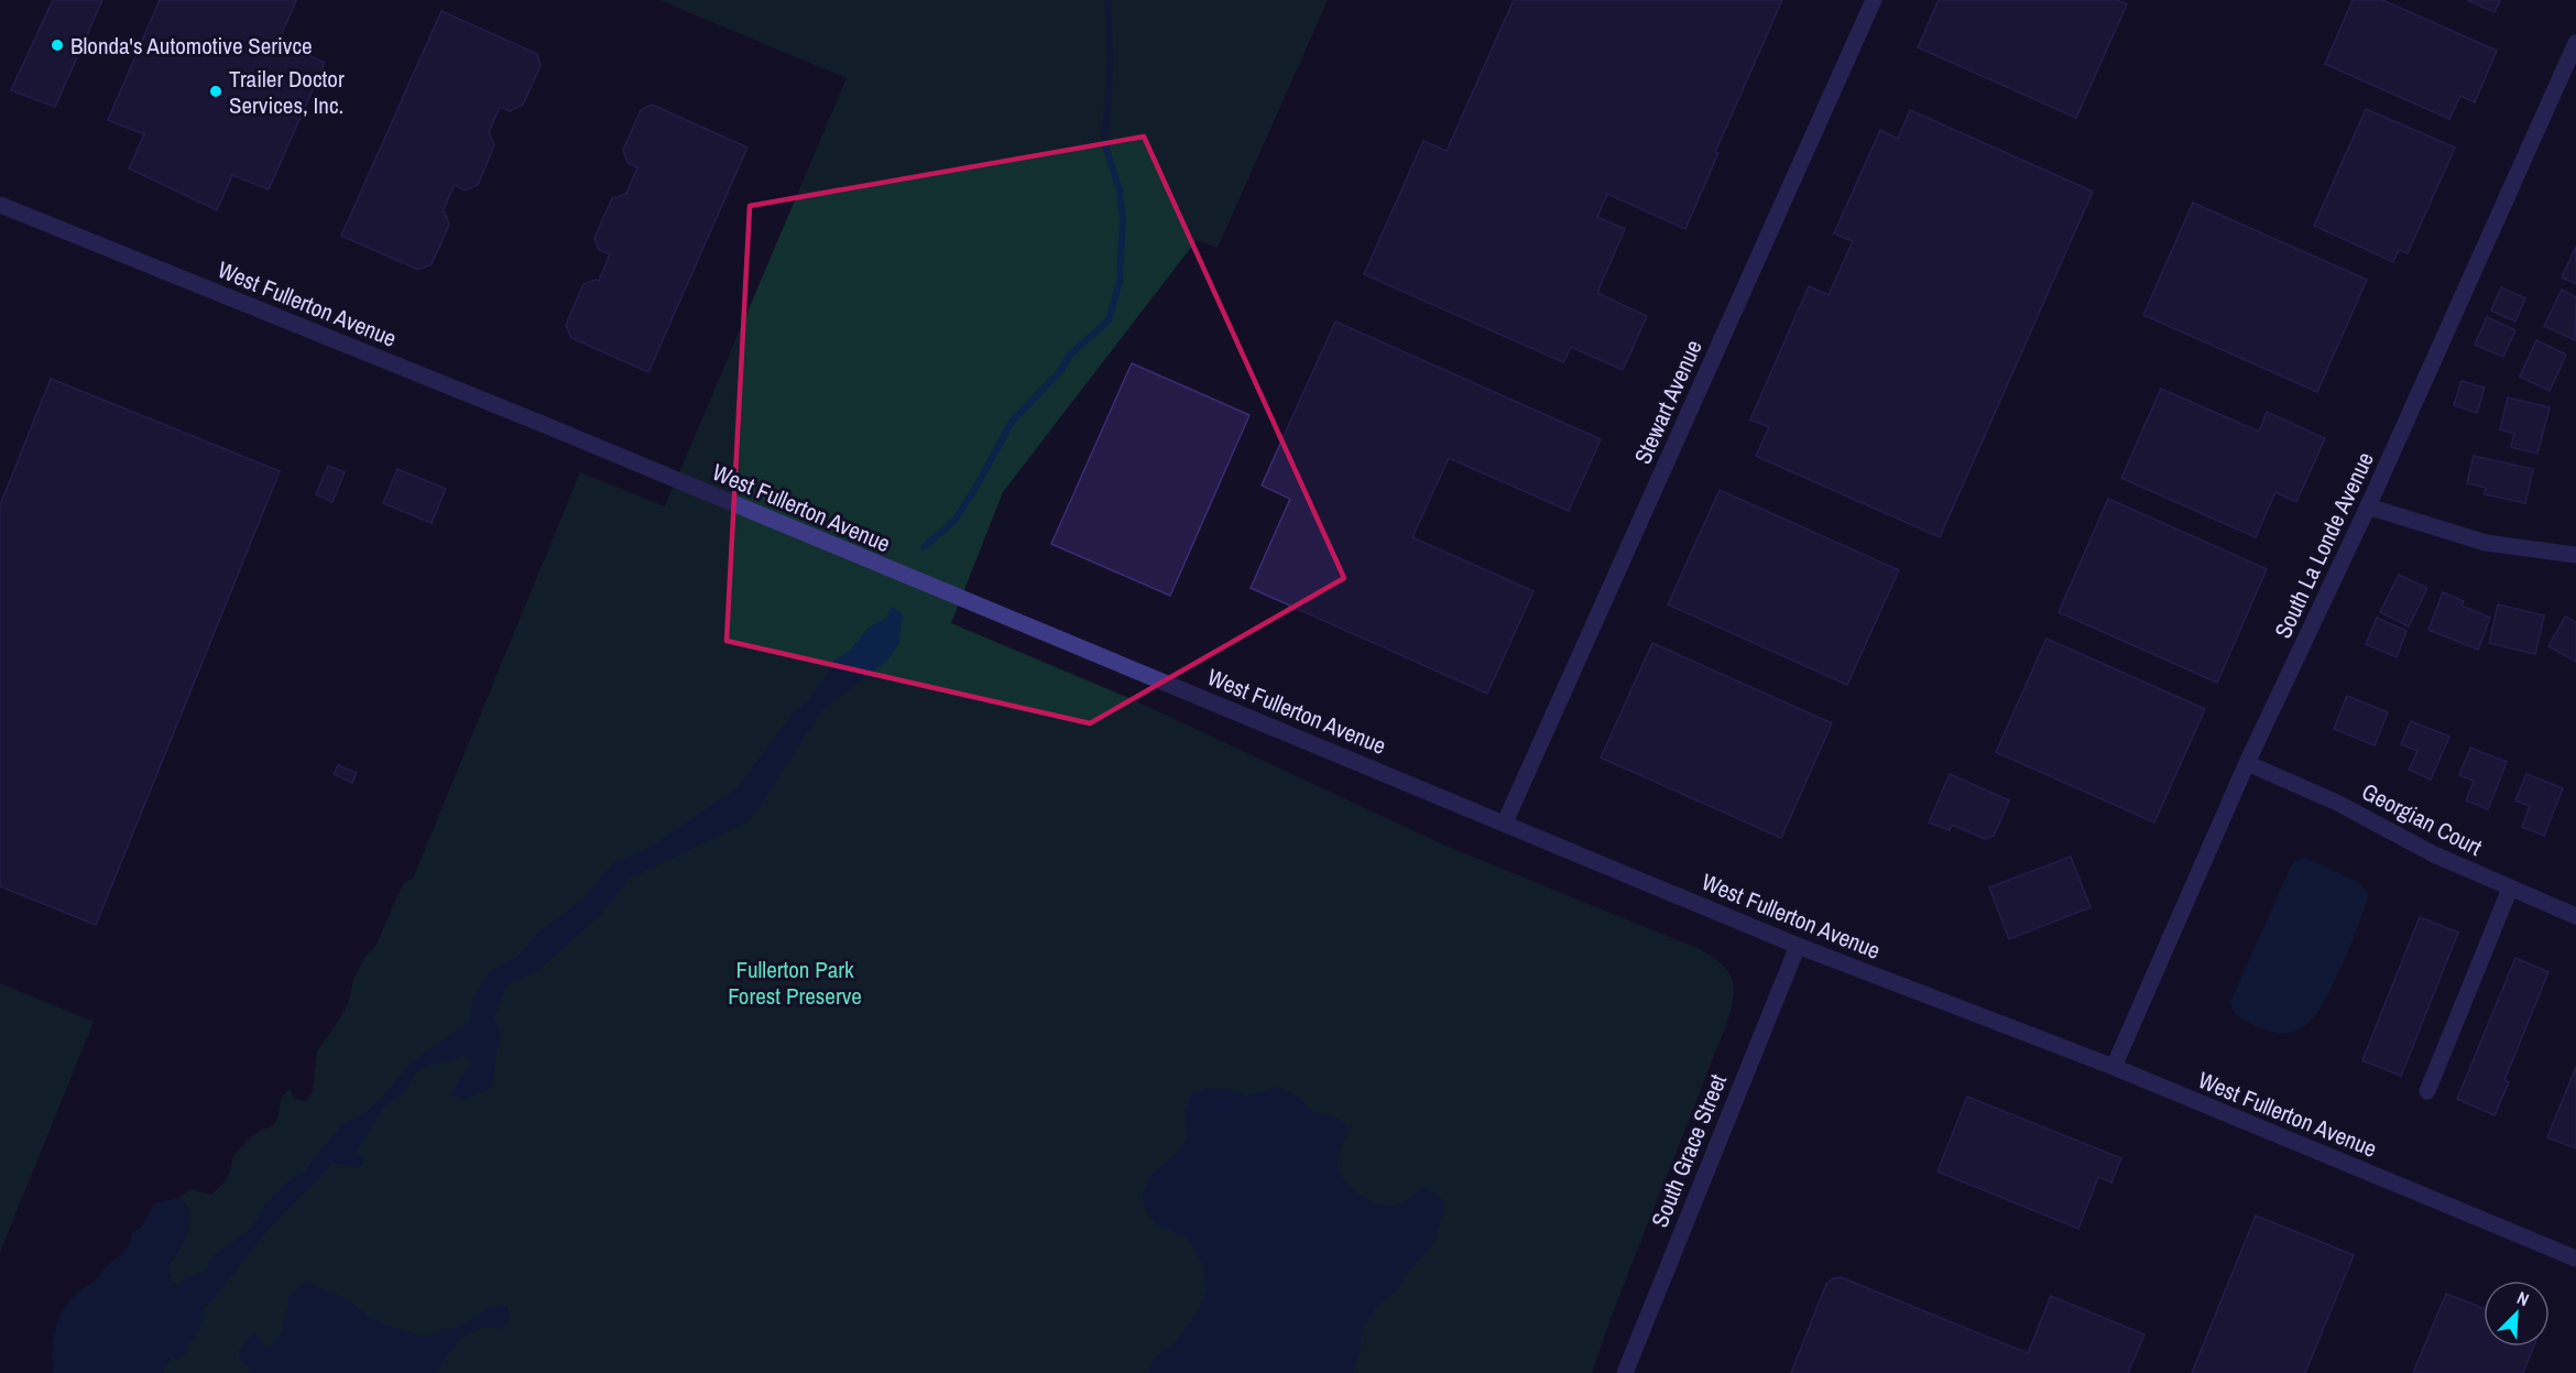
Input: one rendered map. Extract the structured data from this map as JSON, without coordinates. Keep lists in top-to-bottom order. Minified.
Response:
{"streets":{"street":["West Fullerton Avenue","Stewart Avenue","South La Londe Avenue","Georgian Court","South Grace Street"]},"crossings":[["West Fullerton Avenue","Stewart Avenue"],["West Fullerton Avenue","South La Londe Avenue"],["West Fullerton Avenue","South Grace Street"],["South La Londe Avenue","Georgian Court"]],"parks":["Fullerton Park Forest Preserve"],"places":["Blonda's Automotive Serivce","Trailer Doctor Services, Inc."],"north":"top right"}
